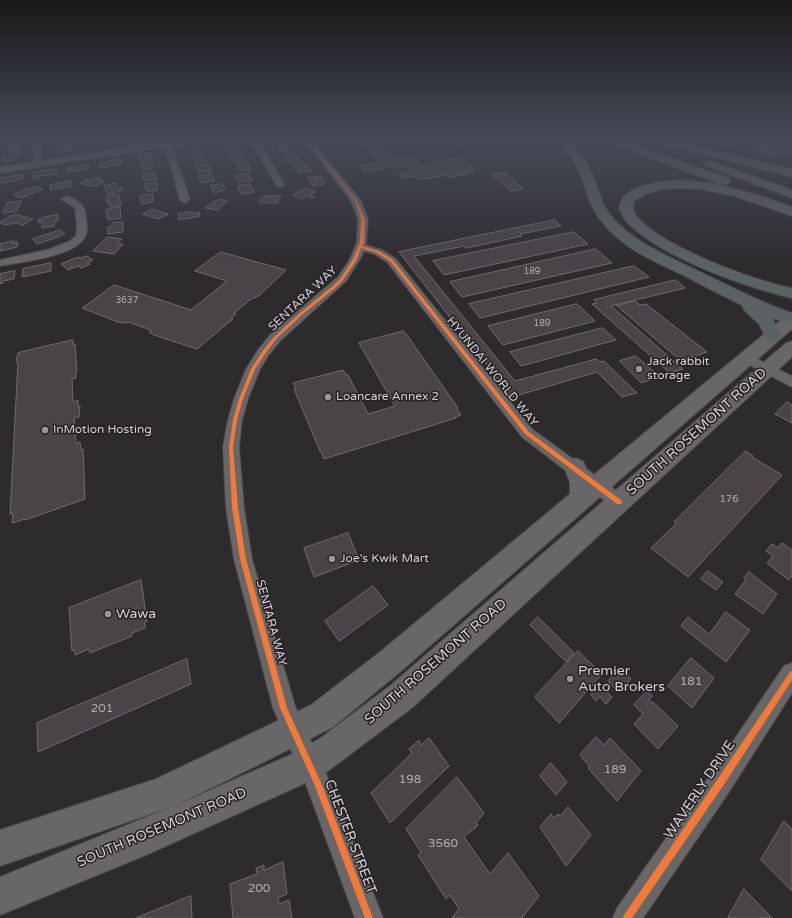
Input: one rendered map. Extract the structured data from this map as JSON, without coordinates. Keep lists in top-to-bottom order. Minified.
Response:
{"streets":{"main road":["SOUTH ROSEMONT ROAD"],"street":["SENTARA WAY","HYUNDAI WORLD WAY","WAVERLY DRIVE","CHESTER STREET"]},"crossings":[["SENTARA WAY","HYUNDAI WORLD WAY"],["SENTARA WAY","SOUTH ROSEMONT ROAD"],["SENTARA WAY","CHESTER STREET"],["SOUTH ROSEMONT ROAD","CHESTER STREET"]],"places":["Jack rabbit storage","Loancare Annex 2","InMotion Hosting","Joe's Kwik Mart","Wawa","Premier Auto Brokers"],"house_numbers":["189","3637","189","176","181","201","189","198","3560","200"]}
